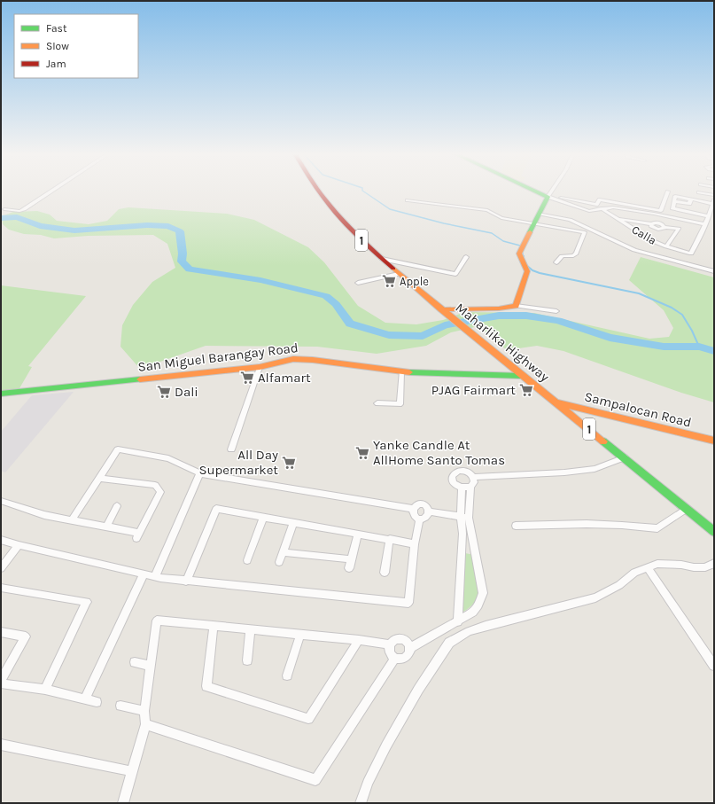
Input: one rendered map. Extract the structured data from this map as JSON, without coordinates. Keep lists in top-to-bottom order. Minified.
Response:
{"streets":{"main road":["1","Maharlika Highway","San Miguel Barangay Road","Sampalocan Road"],"street":["Calla"]},"crossings":[["Maharlika Highway","San Miguel Barangay Road"],["Maharlika Highway","Sampalocan Road"]],"places":{"supermarket":["Apple","Alfamart","PJAG Fairmart","Dali","Yanke Candle At AllHome Santo Tomas","All Day Supermarket"]},"legend":["Fast","Slow","Jam"]}
